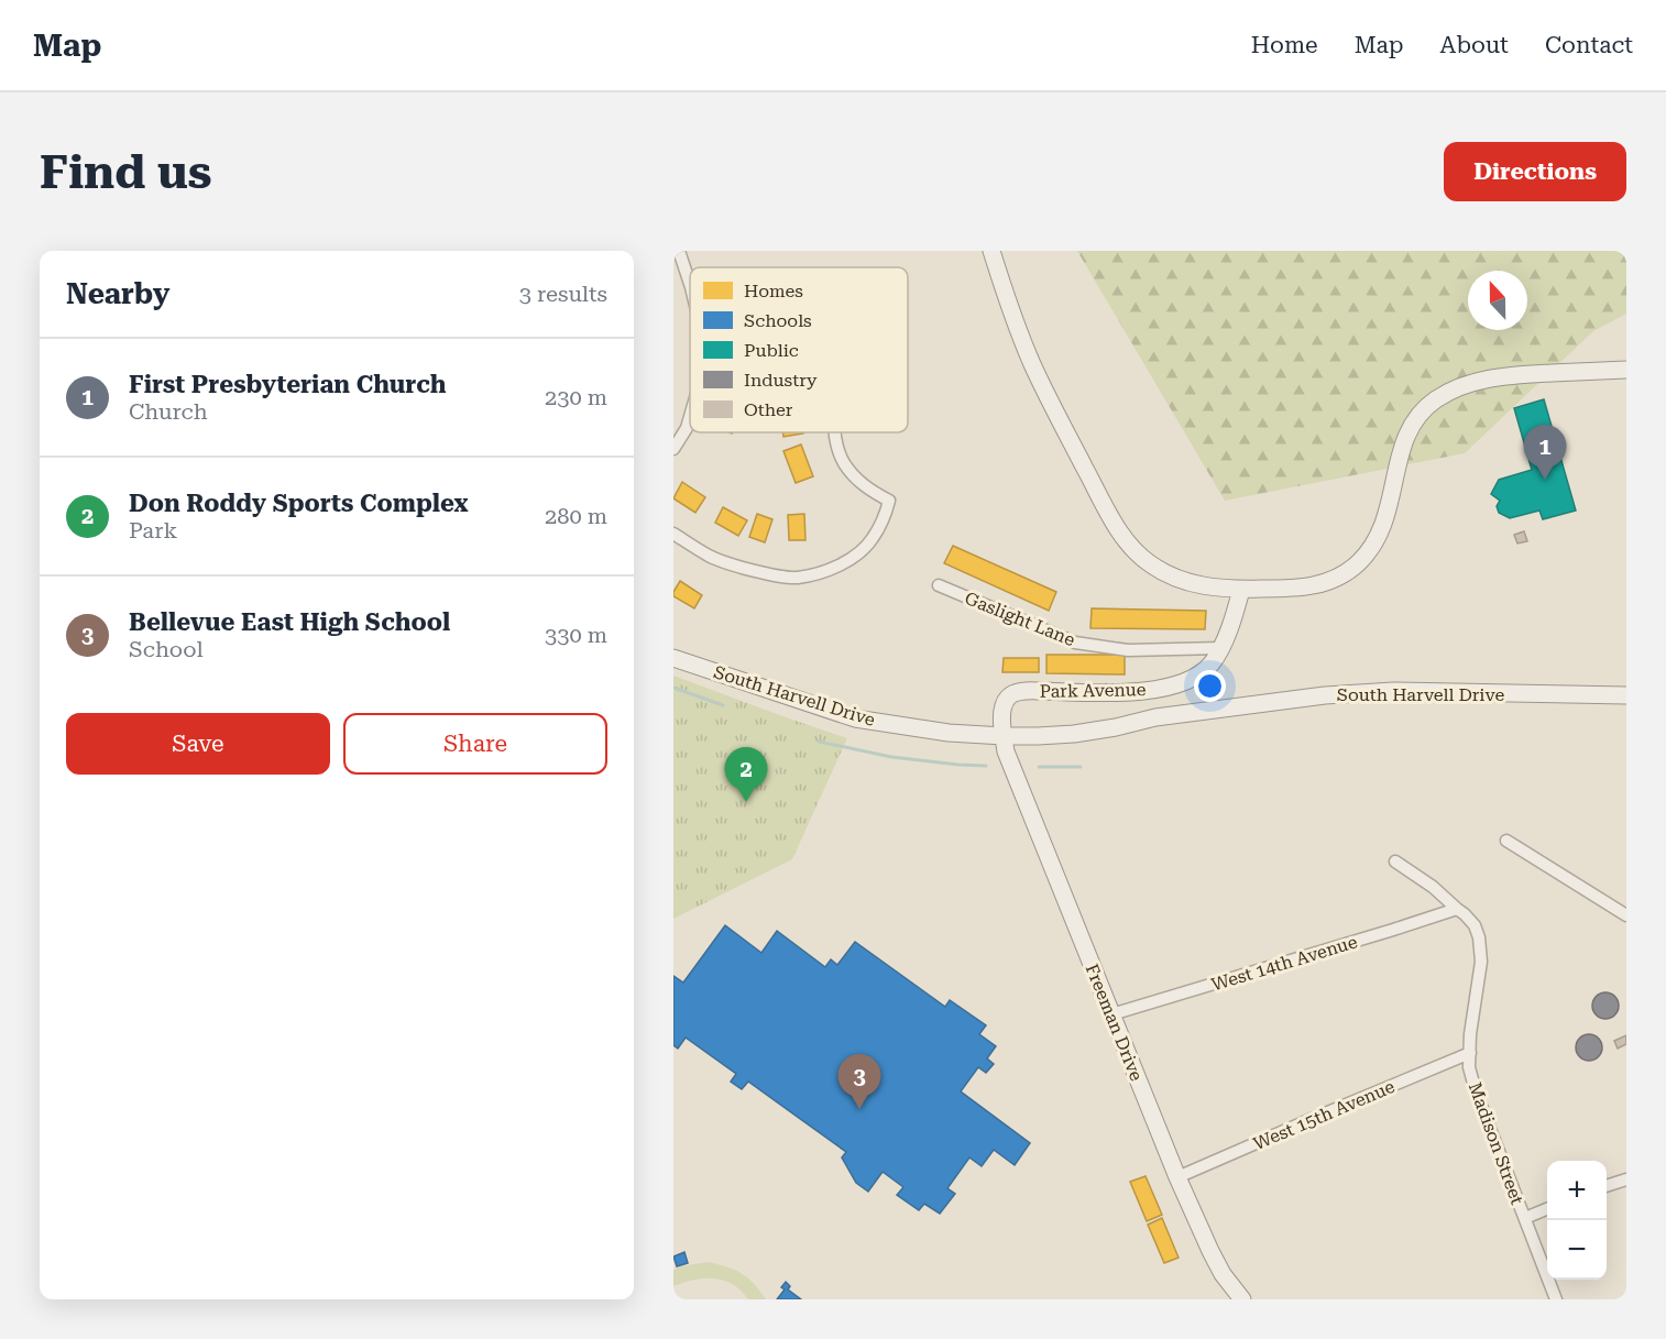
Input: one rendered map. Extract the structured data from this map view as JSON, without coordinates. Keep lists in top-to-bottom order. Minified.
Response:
{"streets":{"street":["Gaslight Lane","Park Avenue","South Harvell Drive","West 14th Avenue","Freeman Drive","West 15th Avenue","Madison Street"]},"crossings":[["Gaslight Lane","Park Avenue"],["Park Avenue","South Harvell Drive"],["Park Avenue","Freeman Drive"],["South Harvell Drive","Freeman Drive"],["West 14th Avenue","Freeman Drive"],["West 14th Avenue","Madison Street"],["Freeman Drive","West 15th Avenue"],["West 15th Avenue","Madison Street"]],"legend":["Homes","Schools","Public","Industry","Other"],"north":"top","page":{"header":"Map","nav":["Home","Map","About","Contact"],"buttons":["Directions",["Save","Share"]],"title":"Find us","heading":["Nearby","3 results"],"list":[{"mark":"1","name":"First Presbyterian Church","note":"Church","value":"230 m"},{"mark":"2","name":"Don Roddy Sports Complex","note":"Park","value":"280 m"},{"mark":"3","name":"Bellevue East High School","note":"School","value":"330 m"}],"pins":["1","2","3"],"map_buttons":["+","−"]}}
